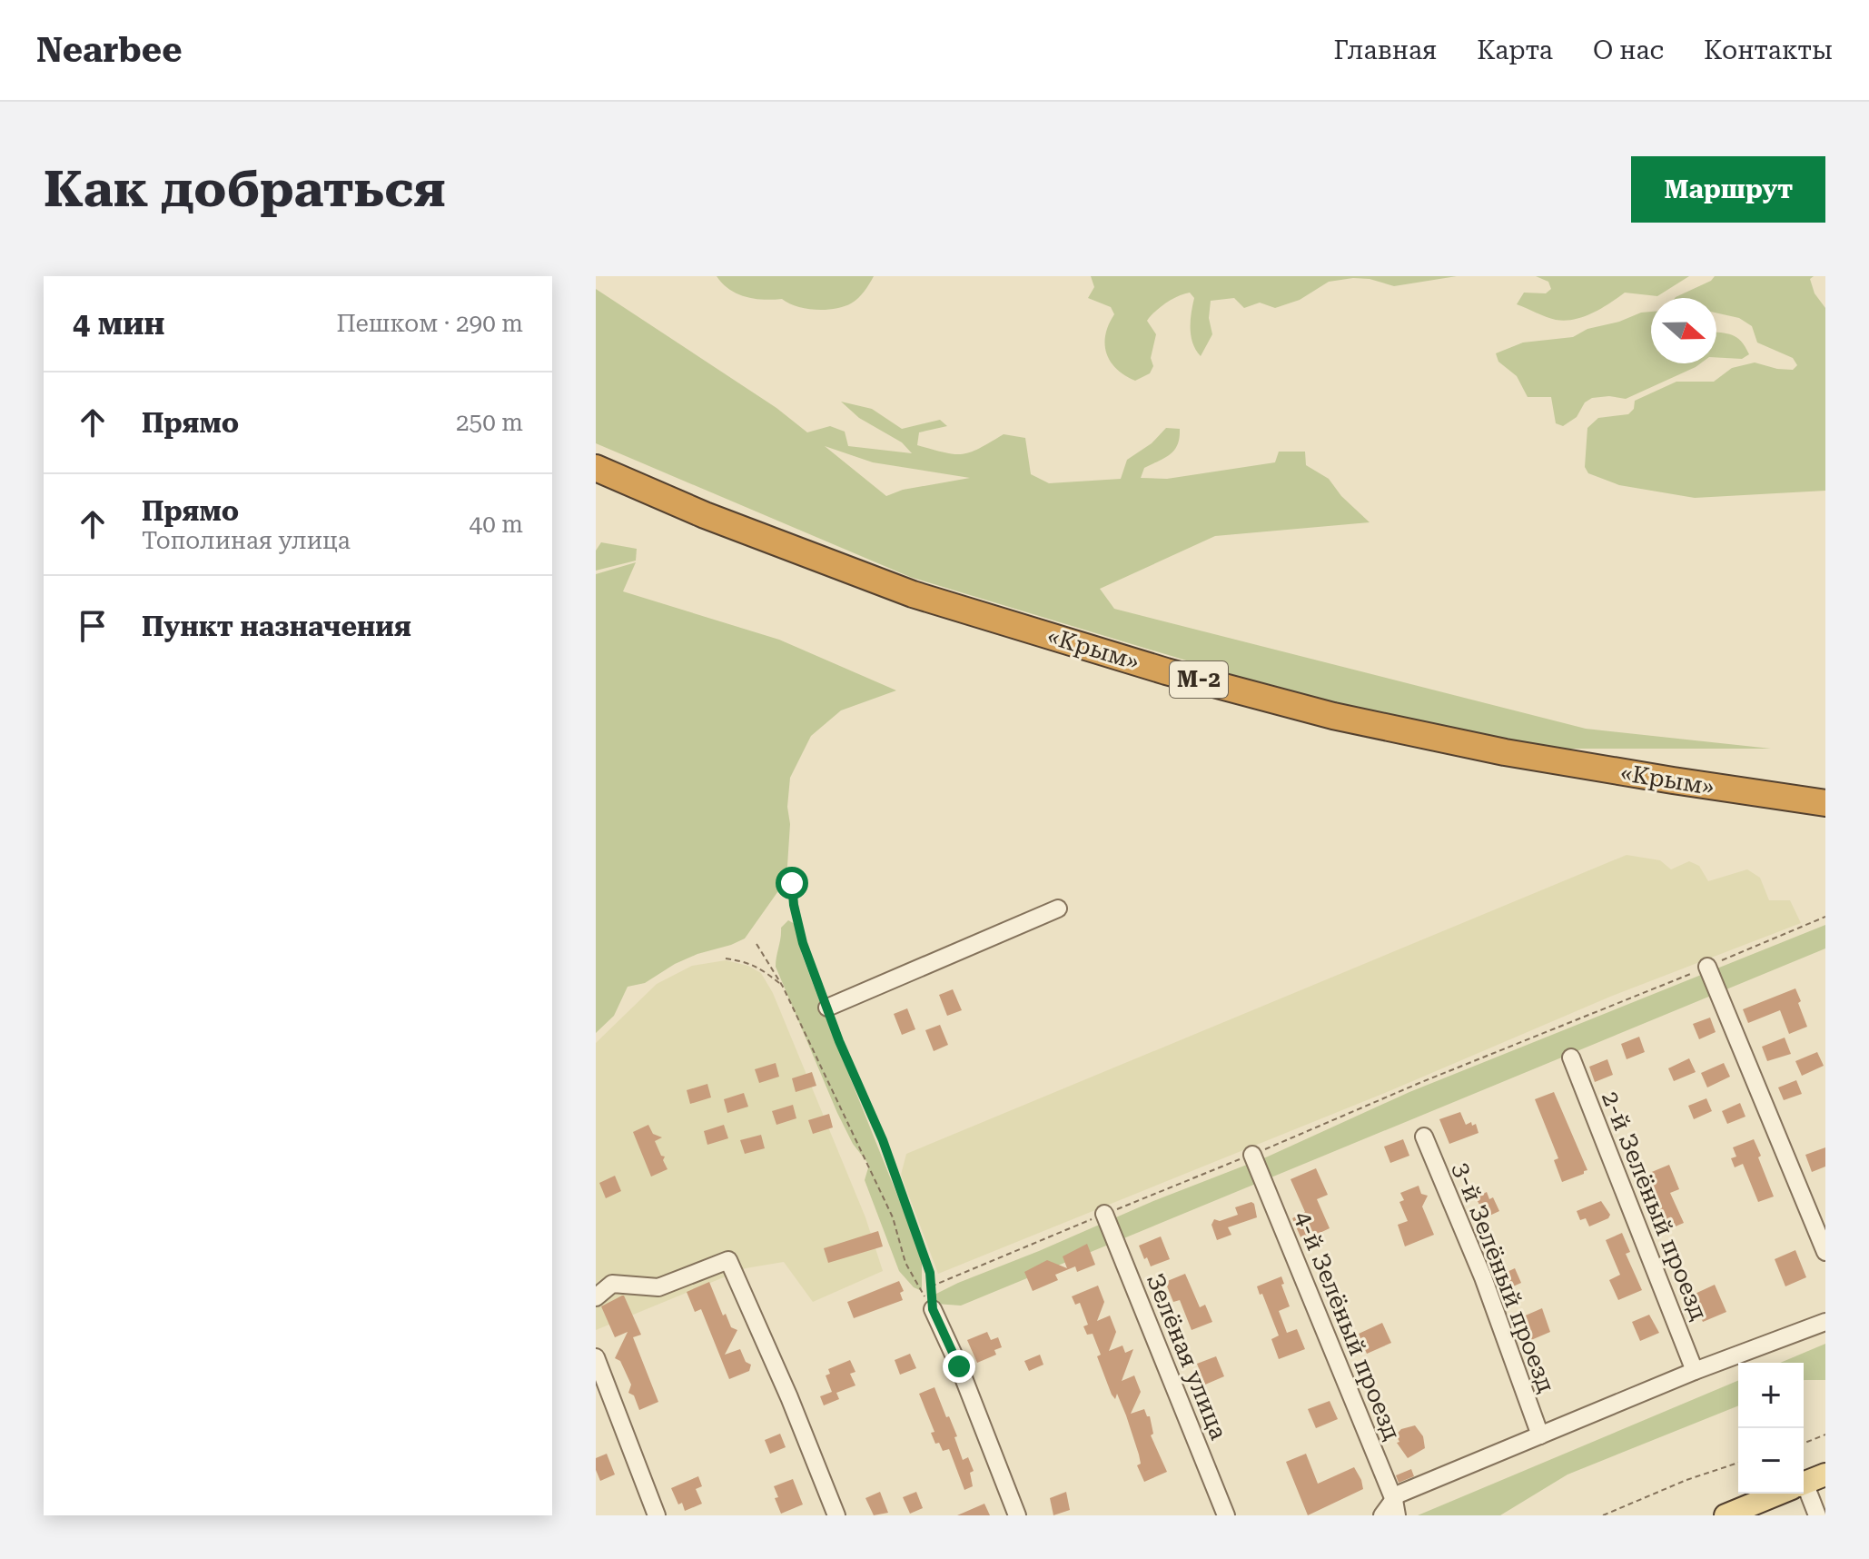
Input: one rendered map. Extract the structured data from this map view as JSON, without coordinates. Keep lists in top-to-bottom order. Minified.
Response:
{"streets":{"highway":["«Крым»","М-2"],"street":["2-й Зелёный проезд","3-й Зелёный проезд","4-й Зелёный проезд","Зелёная улица"]},"north":"right","page":{"header":"Nearbee","nav":["Главная","Карта","О нас","Контакты"],"buttons":"Маршрут","title":"Как добраться","heading":["4 мин","Пешком · 290 m"],"list":[["Прямо","250 m"],["Прямо","Тополиная улица","40 m"],"Пункт назначения"],"map_buttons":["+","−"]}}
